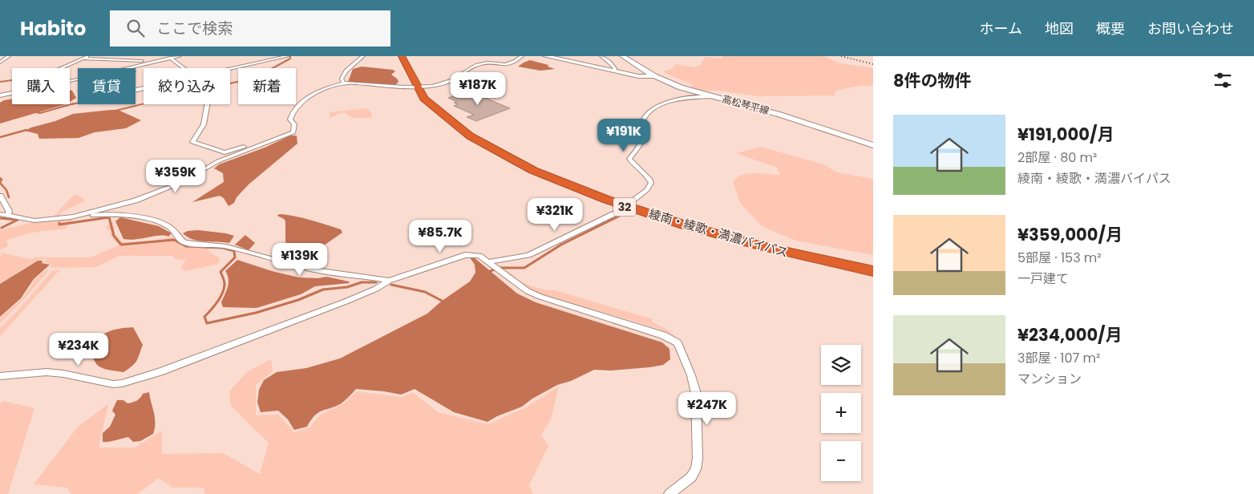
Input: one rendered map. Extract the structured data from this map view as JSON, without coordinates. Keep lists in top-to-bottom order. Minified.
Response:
{"streets":{"highway":["32","綾南・綾歌・満濃バイパス"],"main road":["高松琴平線"]},"page":{"header":"Habito","search":"ここで検索","nav":["ホーム","地図","概要","お問い合わせ"],"heading":"8件の物件","chip":["購入","賃貸","絞り込み","新着"],"price":["¥187K","¥191K","¥359K","¥321K","¥85.7K","¥139K","¥234K","¥247K"],"list":[{"name":"¥191,000/月","note":"2部屋 · 80 m² · 綾南・綾歌・満濃バイパス"},{"name":"¥359,000/月","note":"5部屋 · 153 m² · 一戸建て"},{"name":"¥234,000/月","note":"3部屋 · 107 m² · マンション"}],"map_buttons":["+","−"]}}
